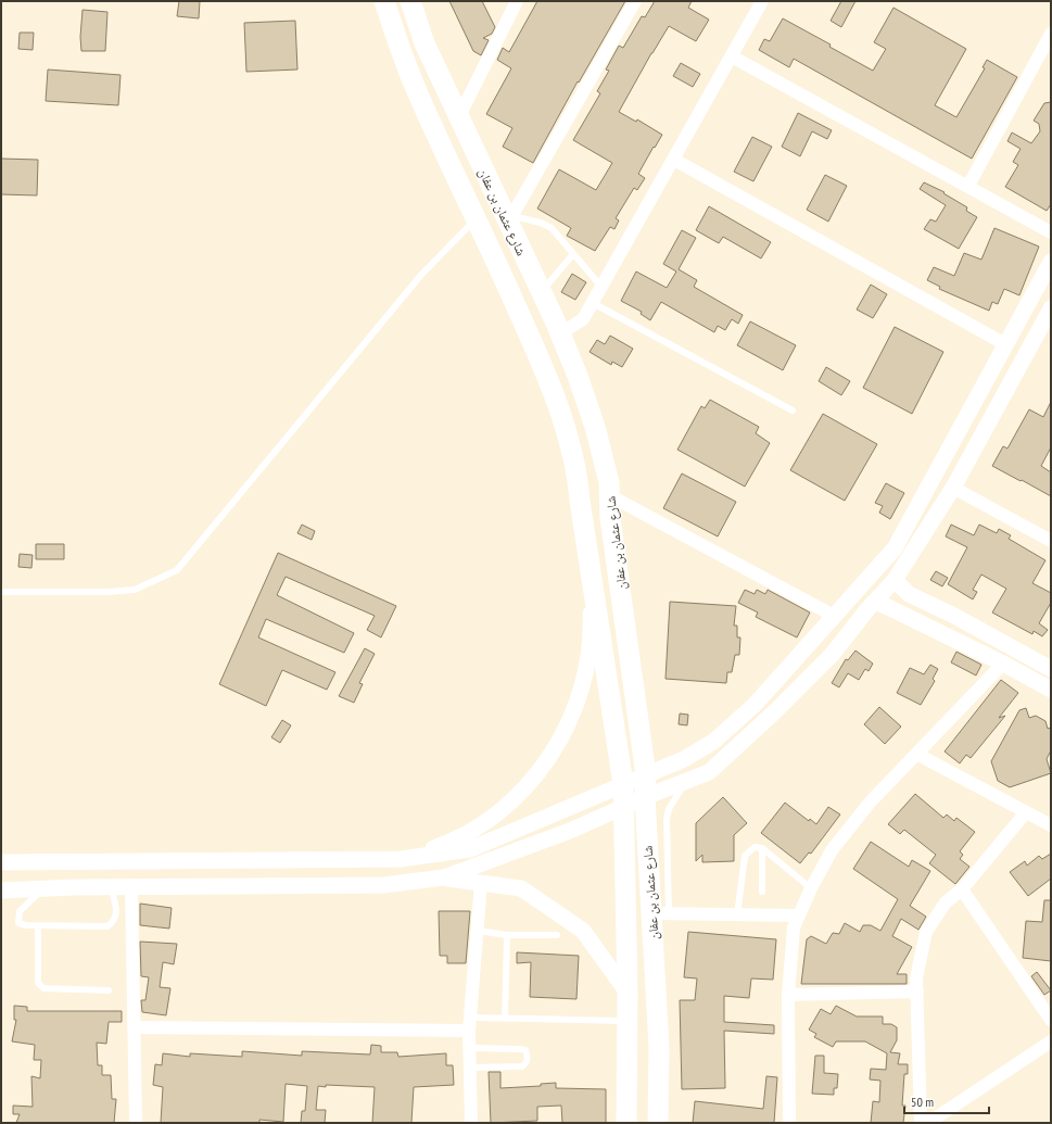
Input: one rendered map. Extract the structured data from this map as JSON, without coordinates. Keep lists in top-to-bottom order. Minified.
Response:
{"streets":{"main road":["شارع عثمان بن عفان"]},"scale_bar":"50 m"}
